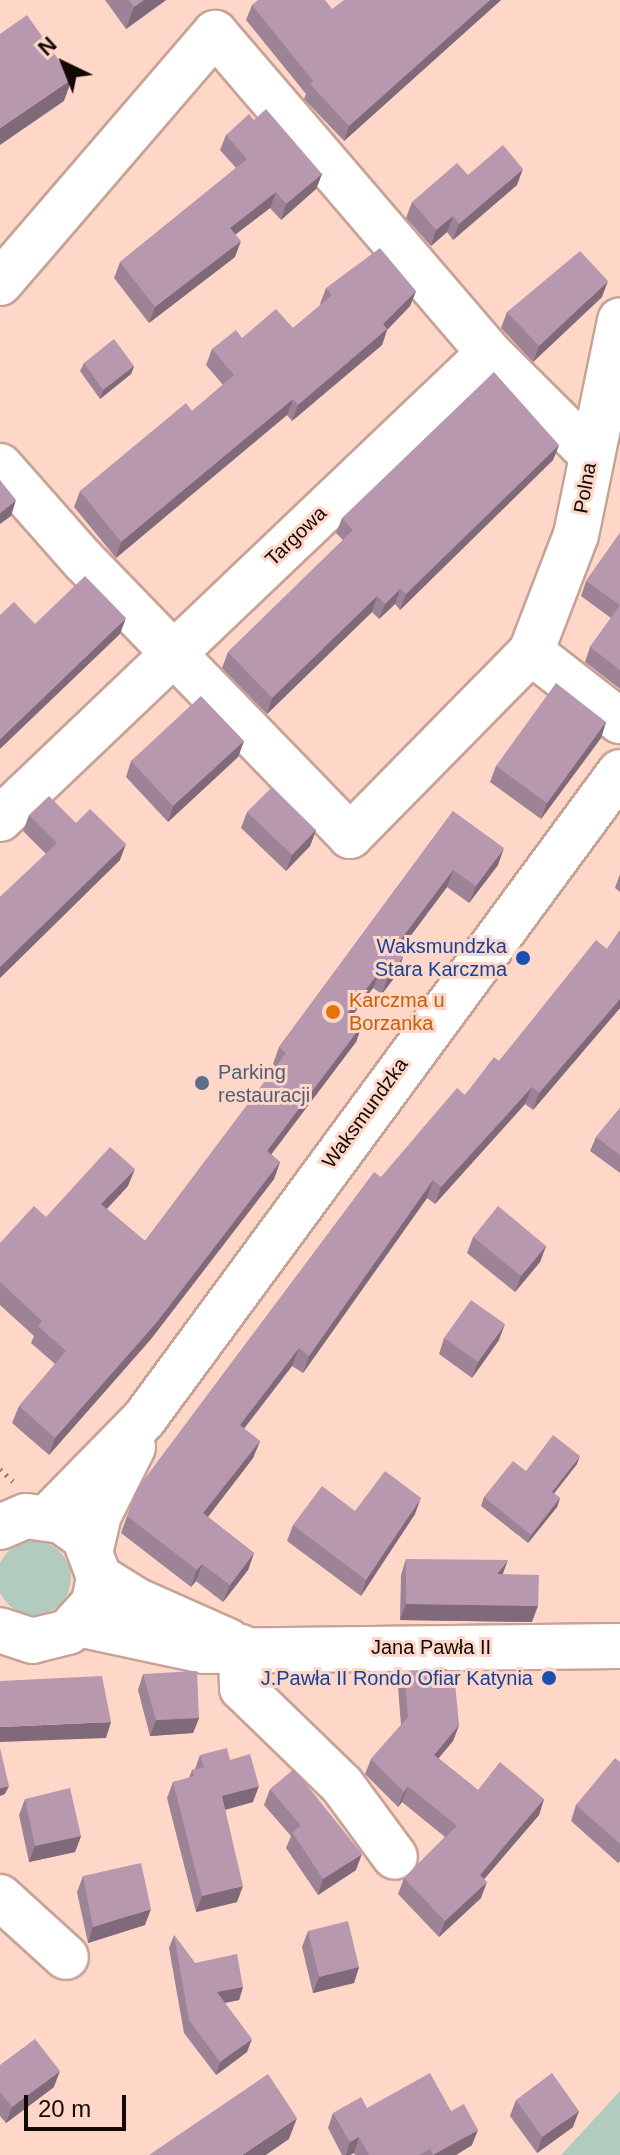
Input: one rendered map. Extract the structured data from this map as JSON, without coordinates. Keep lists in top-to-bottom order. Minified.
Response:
{"streets":{"street":["Polna","Targowa","Waksmundzka","Jana Pawła II"]},"crossings":[["Polna","Targowa"],["Waksmundzka","Jana Pawła II"]],"places":["Waksmundzka Stara Karczma","Karczma u Borzanka","Parking restauracji","J.Pawła II Rondo Ofiar Katynia"],"scale_bar":"20 m","north":"top left"}
